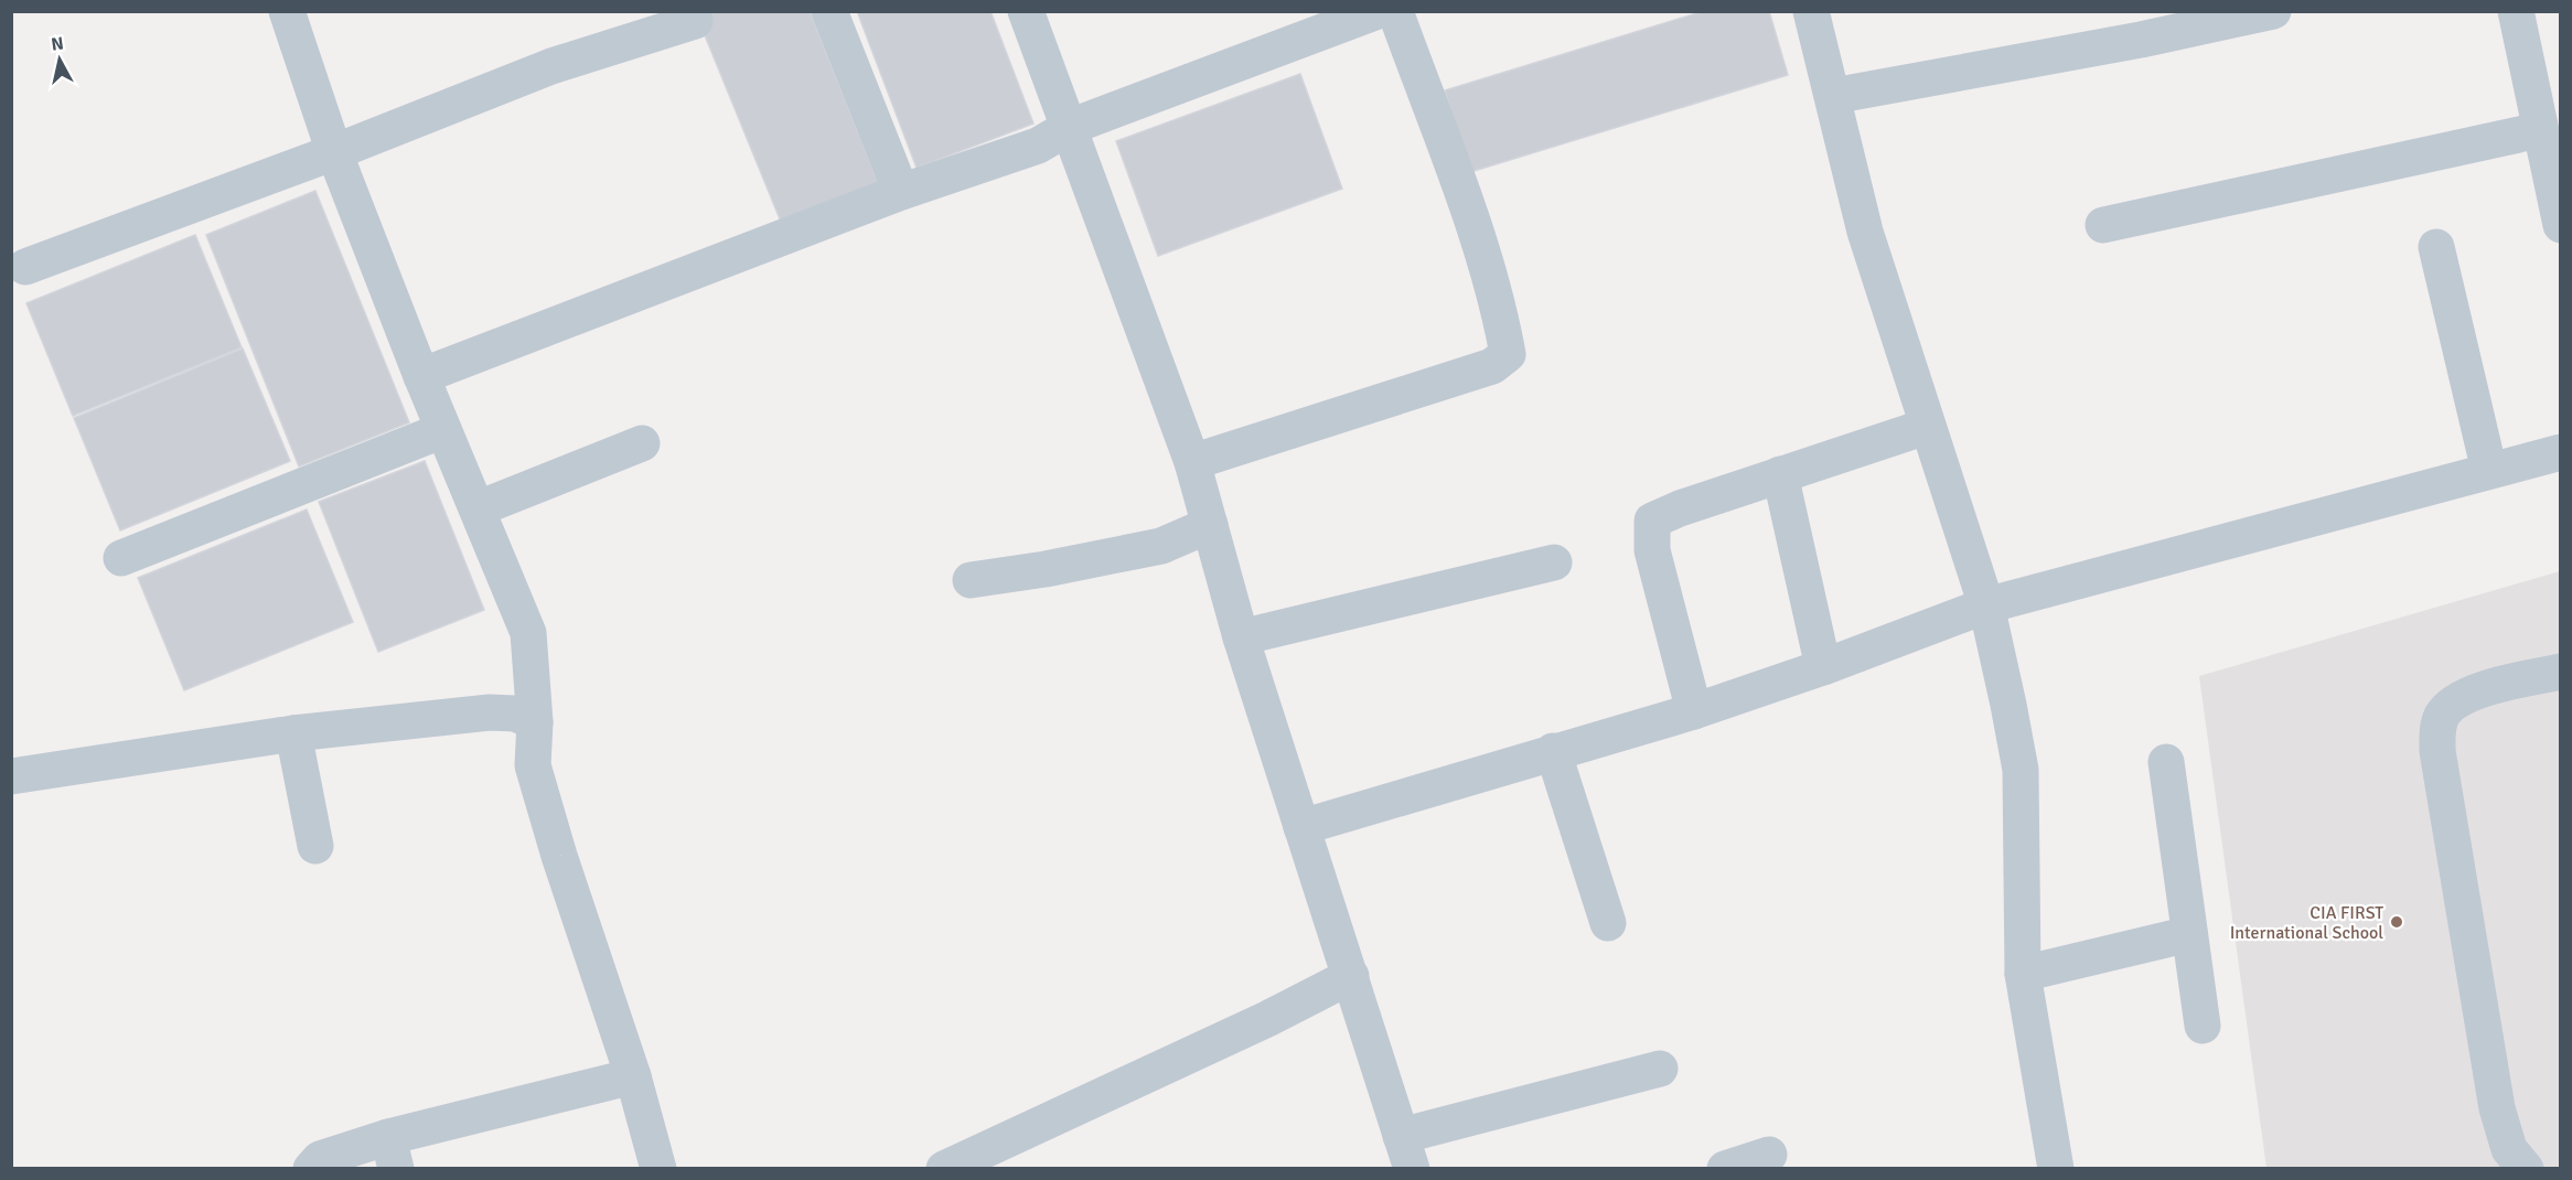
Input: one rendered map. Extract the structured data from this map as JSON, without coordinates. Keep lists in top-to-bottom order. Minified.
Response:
{"places":["CIA FIRST International School"],"north":"top"}
